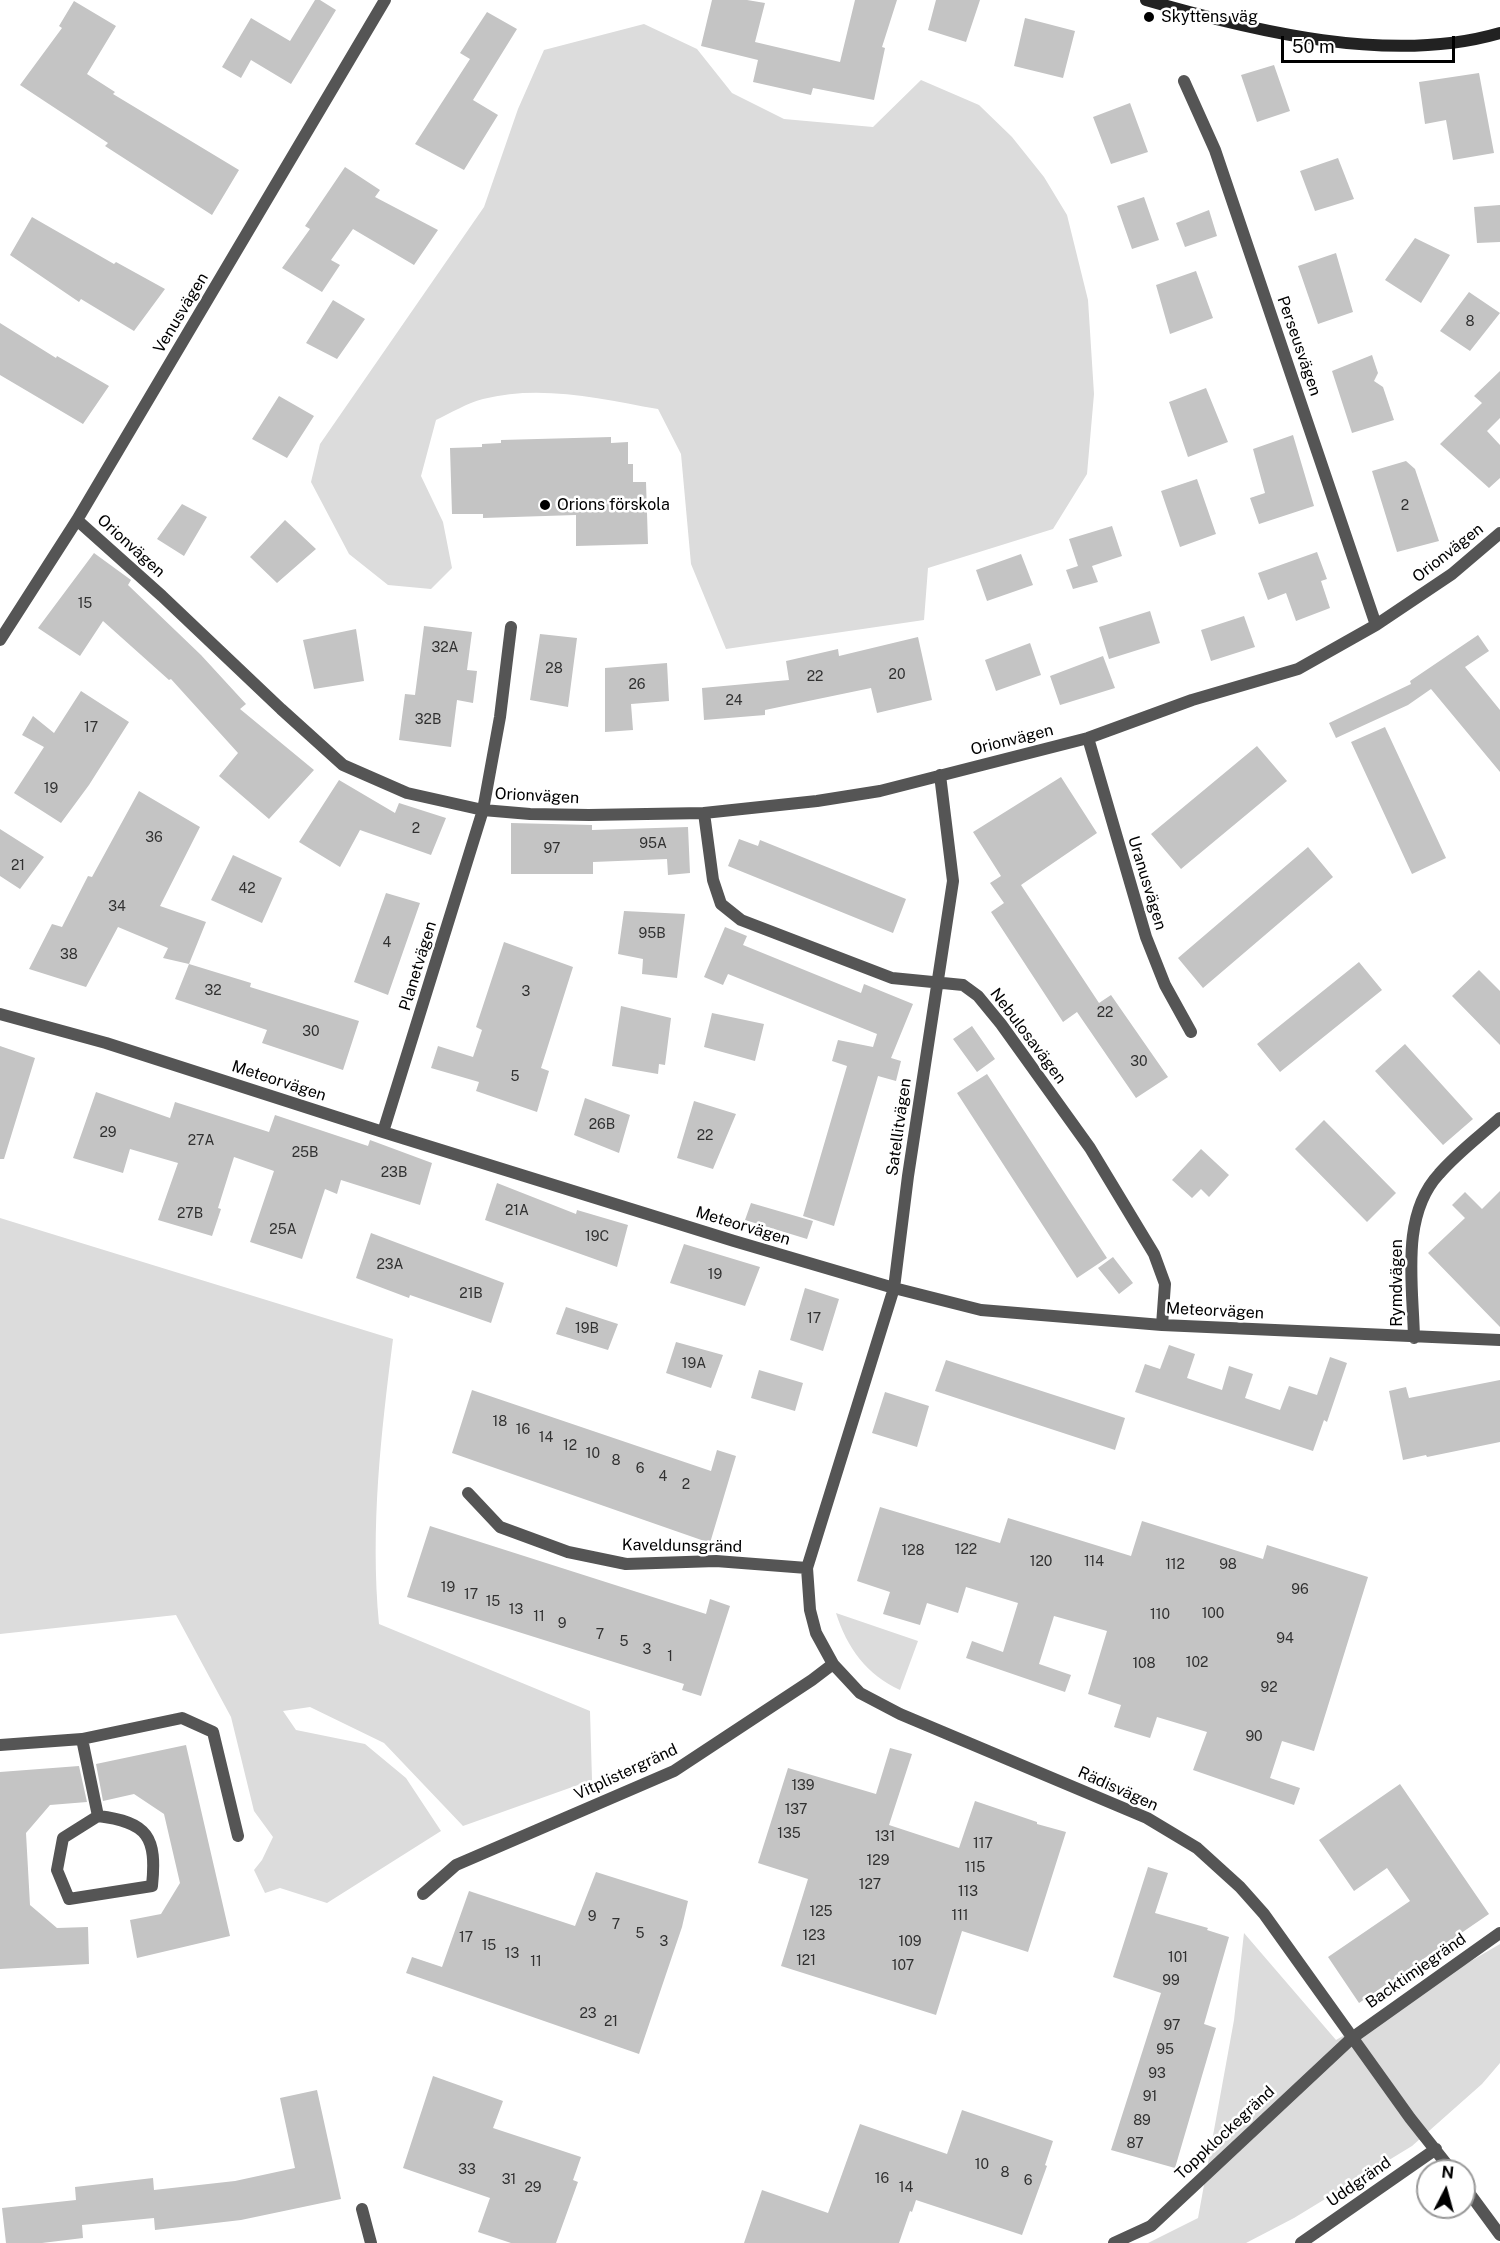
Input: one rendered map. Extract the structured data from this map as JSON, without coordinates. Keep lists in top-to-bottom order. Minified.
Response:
{"streets":{"street":["Venusvägen","Perseusvägen","Orionvägen","Uranusvägen","Planetvägen","Nebulosavägen","Meteorvägen","Satellitvägen","Rymdvägen","Kaveldunsgränd","Vitplistergränd","Rädisvägen","Backtimjegränd","Toppklockegränd","Uddgränd"]},"crossings":[["Venusvägen","Orionvägen"],["Perseusvägen","Orionvägen"],["Orionvägen","Uranusvägen"],["Orionvägen","Planetvägen"],["Orionvägen","Nebulosavägen"],["Orionvägen","Satellitvägen"],["Planetvägen","Meteorvägen"],["Nebulosavägen","Meteorvägen"],["Nebulosavägen","Satellitvägen"],["Meteorvägen","Satellitvägen"],["Meteorvägen","Rymdvägen"],["Satellitvägen","Rädisvägen"],["Kaveldunsgränd","Rädisvägen"],["Vitplistergränd","Rädisvägen"],["Rädisvägen","Backtimjegränd"],["Rädisvägen","Toppklockegränd"],["Rädisvägen","Uddgränd"],["Backtimjegränd","Toppklockegränd"]],"places":["Skyttens väg","Orions förskola"],"house_numbers":["8","2","15","32A","28","20","22","26","24","32B","17","19","2","36","95A","97","21","42","34","95B","4","38","32","3","22","30","30","5","26B","29","22","27A","25B","23B","21A","27B","25A","19C","23A","19","21B","17","19B","19A","18","16","14","12","10","8","6","4","2","122","128","120","114","112","98","19","96","17","15","13","100","110","11","9","7","94","5","3","1","102","108","92","90","139","137","135","131","117","129","115","127","113","125","111","9","7","5","123","17","3","109","15","13","101","121","11","107","99","23","21","97","95","93","91","89","87","10","33","8","16","31","6","29","14"],"scale_bar":"50 m","north":"top"}
